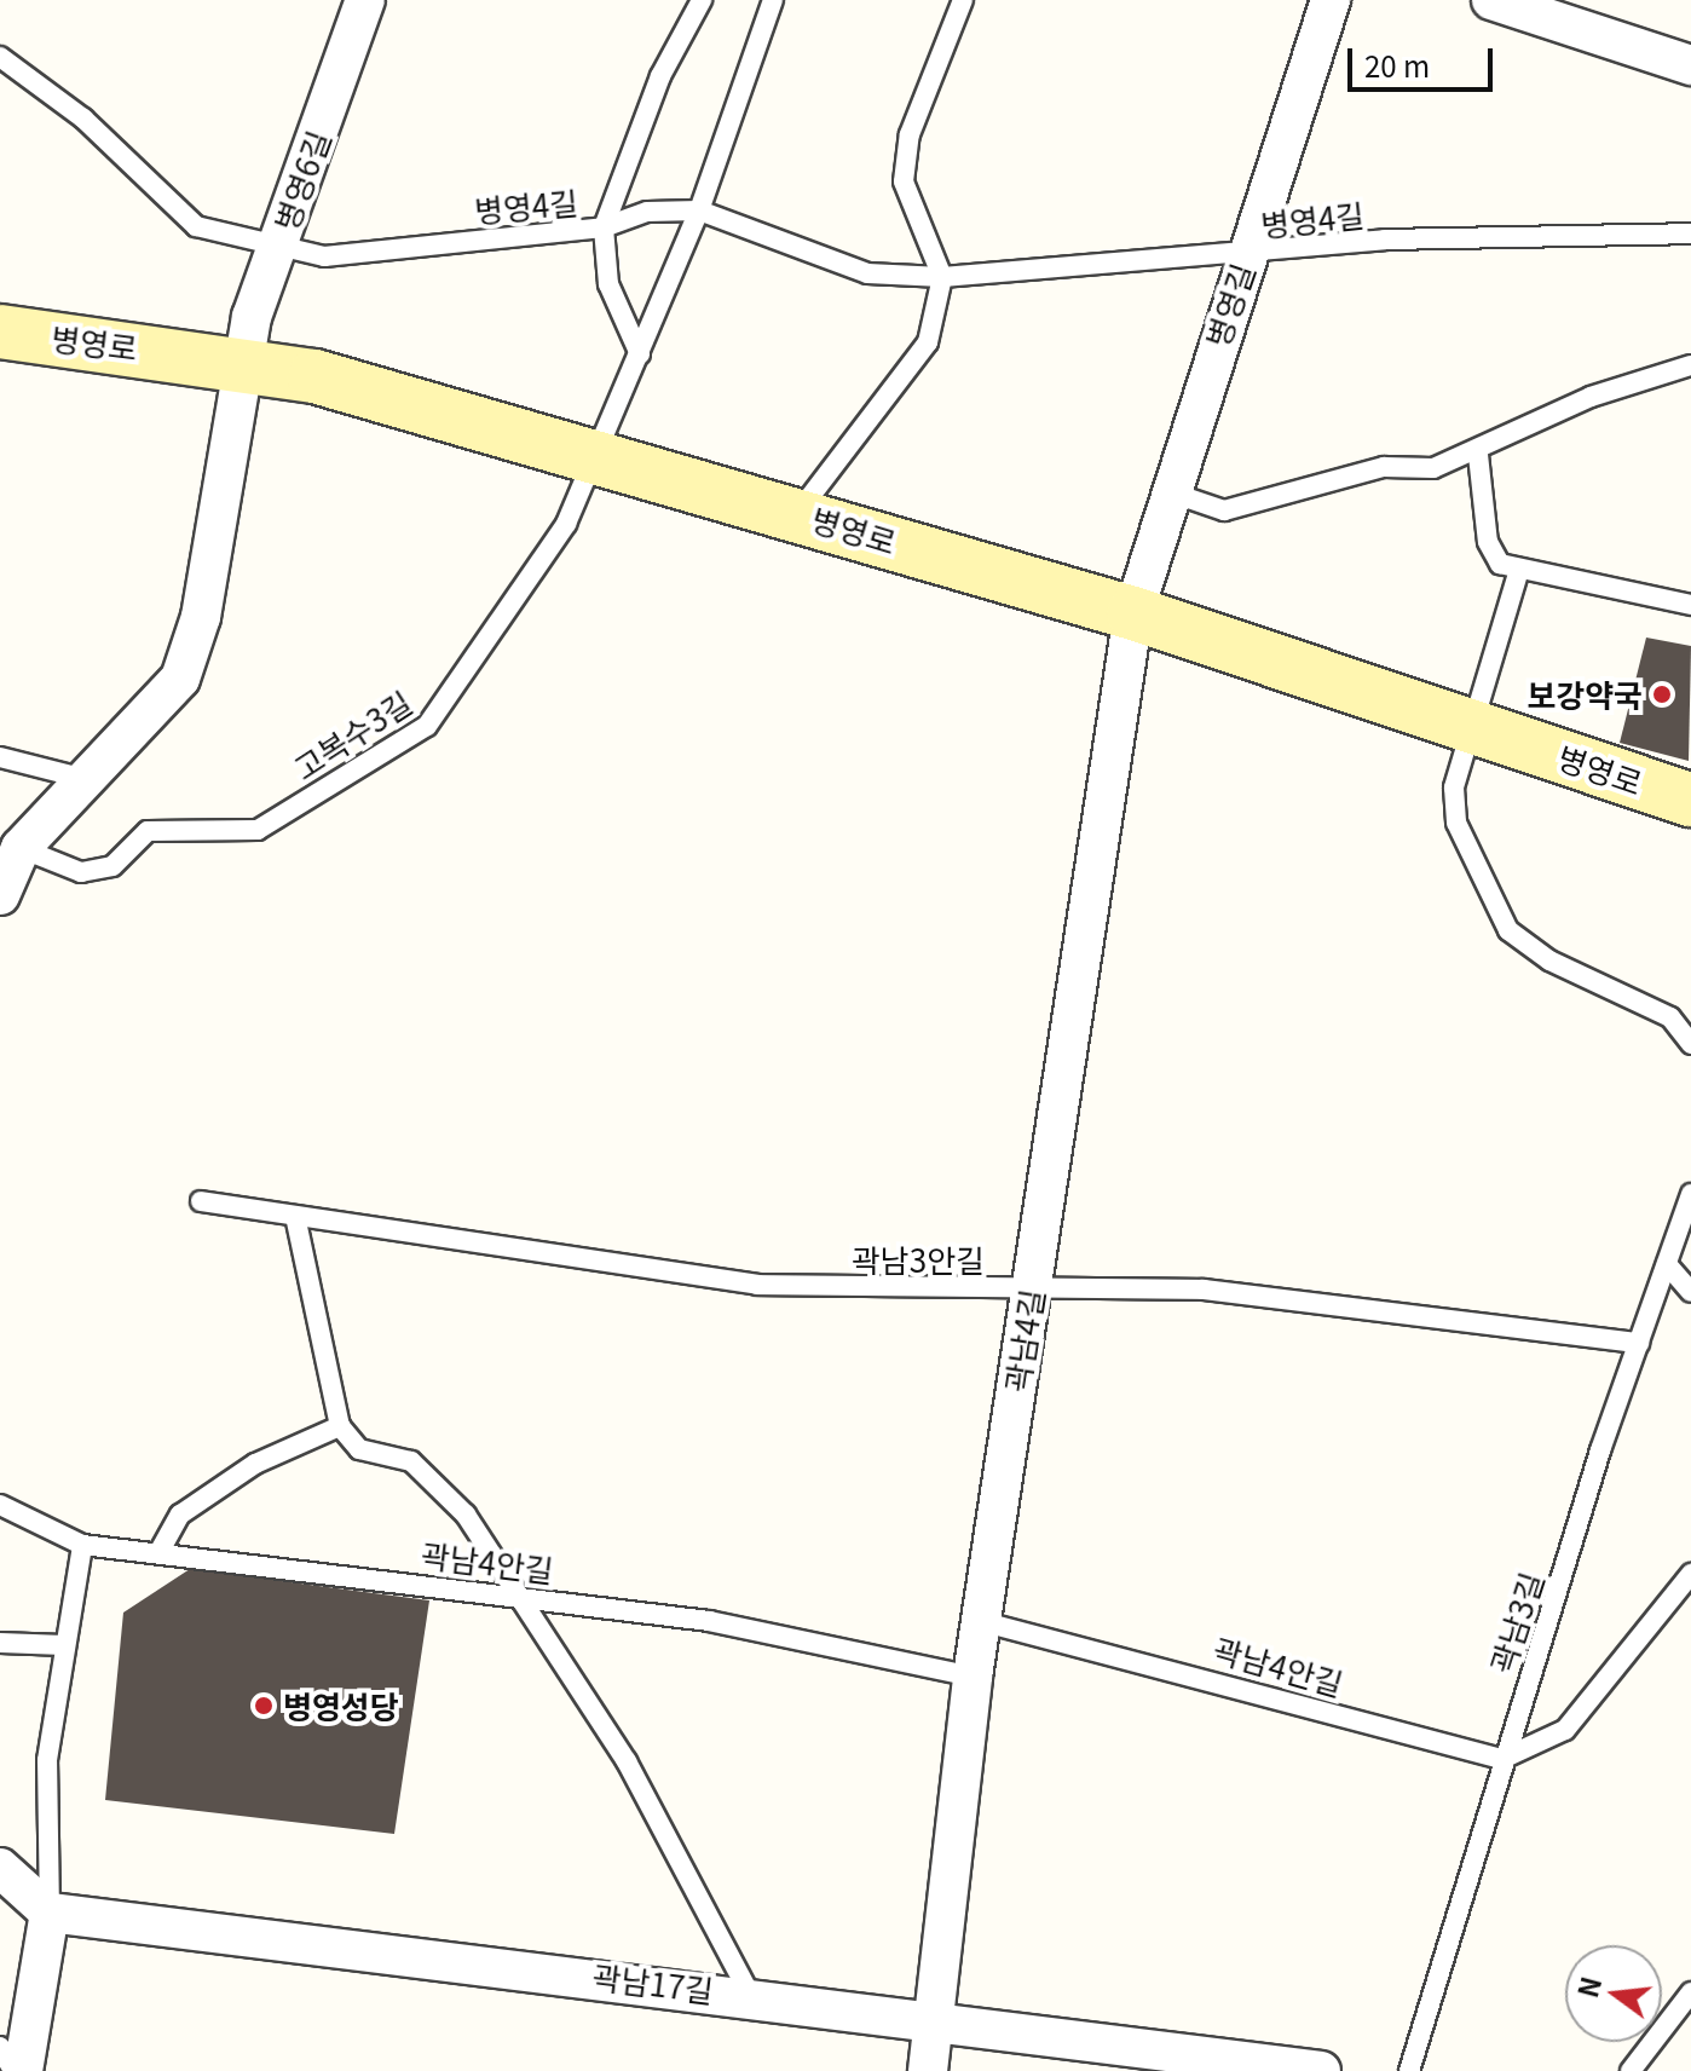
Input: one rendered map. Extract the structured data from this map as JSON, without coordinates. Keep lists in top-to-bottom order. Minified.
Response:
{"streets":{"street":["병영6길","병영길","병영로","곽남4길","곽남17길"],"lane":["병영4길","고복수3길","곽남3안길","곽남4안길","곽남3길"]},"crossings":[["병영6길","병영4길"],["병영6길","병영로"],["병영6길","고복수3길"],["병영4길","병영길"],["병영4길","고복수3길"],["병영길","병영로"],["병영길","곽남4길"],["병영로","고복수3길"],["병영로","곽남4길"],["곽남3안길","곽남4길"],["곽남3안길","곽남3길"],["곽남4길","곽남4안길"],["곽남4길","곽남17길"],["곽남4안길","곽남3길"]],"places":["보강약국","병영성당"],"scale_bar":"20 m","north":"left"}
